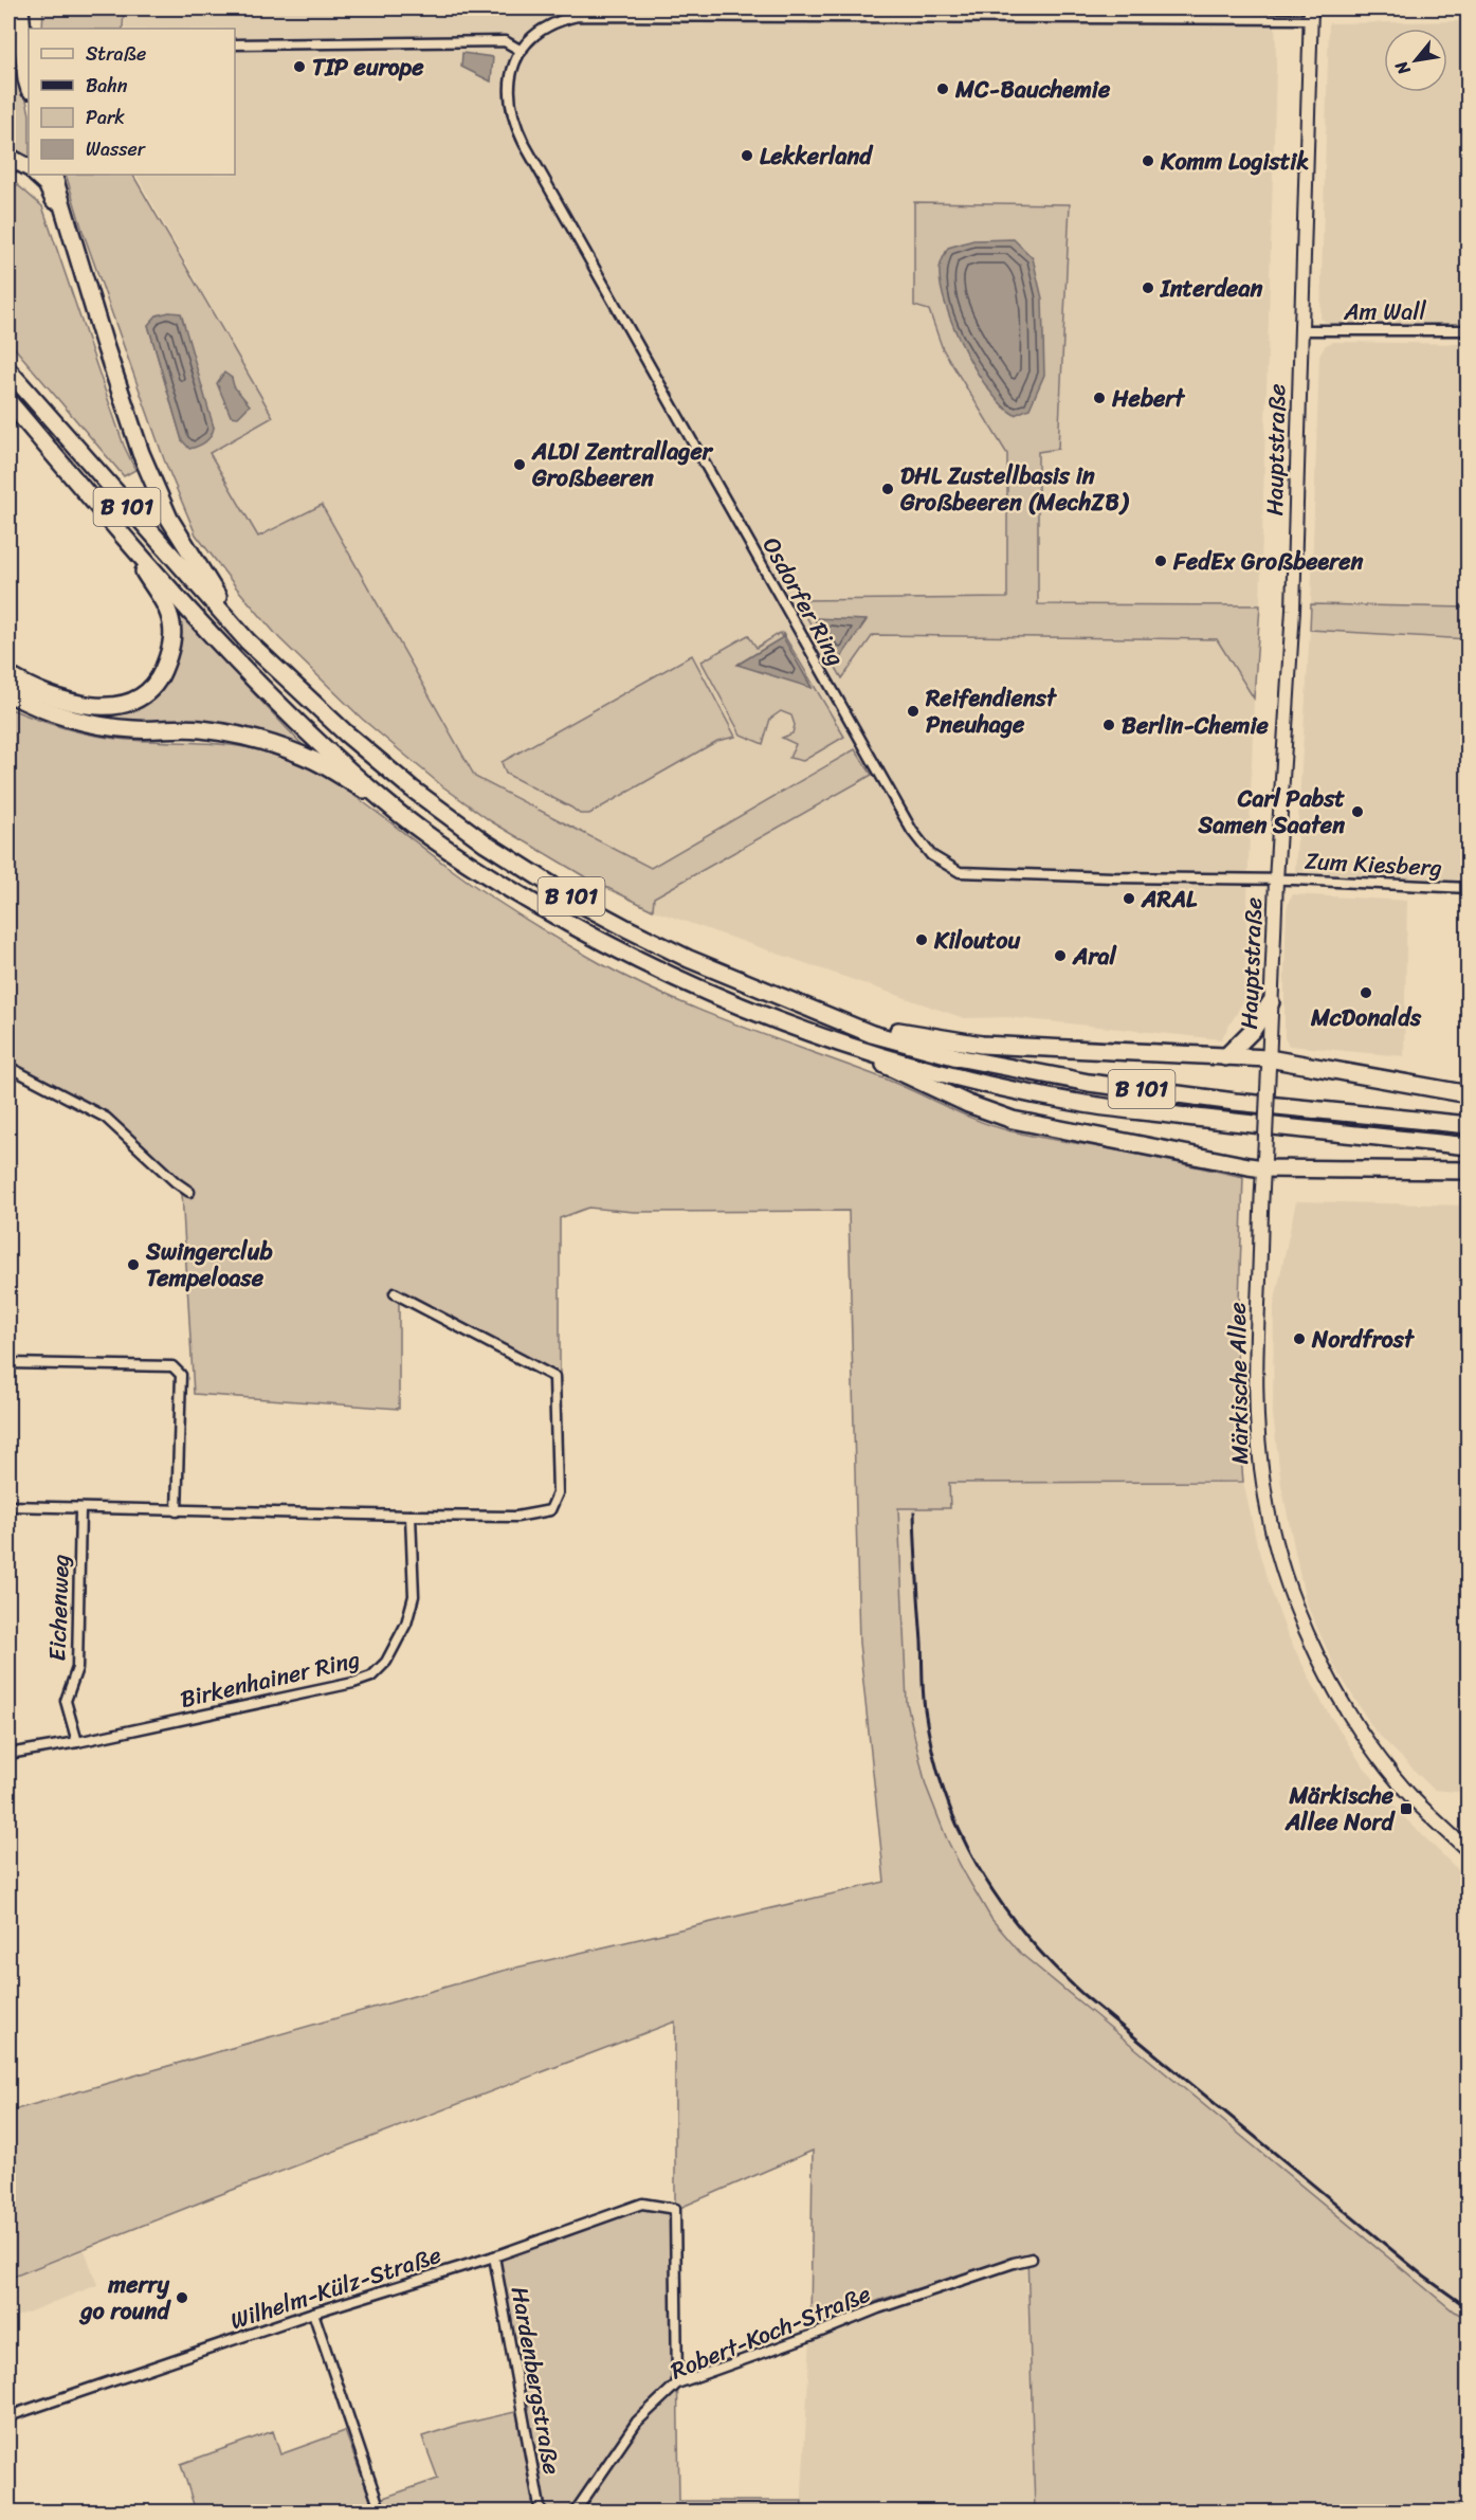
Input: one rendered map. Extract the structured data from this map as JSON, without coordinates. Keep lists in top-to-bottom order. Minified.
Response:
{"streets":{"highway":["B 101"],"street":["Am Wall","Hauptstraße","Osdorfer Ring","Zum Kiesberg","Märkische Allee","Eichenweg","Birkenhainer Ring","Wilhelm-Külz-Straße","Robert-Koch-Straße","Hardenbergstraße"]},"crossings":[["Am Wall","Hauptstraße"],["Hauptstraße","Osdorfer Ring"],["Hauptstraße","Zum Kiesberg"],["Hauptstraße","Märkische Allee"],["Osdorfer Ring","Zum Kiesberg"],["Eichenweg","Birkenhainer Ring"],["Wilhelm-Külz-Straße","Robert-Koch-Straße"],["Wilhelm-Külz-Straße","Hardenbergstraße"]],"places":{"other":["TIP europe","MC-Bauchemie","Lekkerland","Komm Logistik","Interdean","Hebert","ALDI Zentrallager Großbeeren","DHL Zustellbasis in Großbeeren (MechZB)","FedEx Großbeeren","Reifendienst Pneuhage","Berlin-Chemie","Carl Pabst Samen Saaten","ARAL","Kiloutou","Aral","McDonalds","Swingerclub Tempeloase","Nordfrost","merry go round"],"transit":["Märkische Allee Nord"]},"legend":["Straße","Bahn","Park","Wasser"],"north":"bottom left"}
